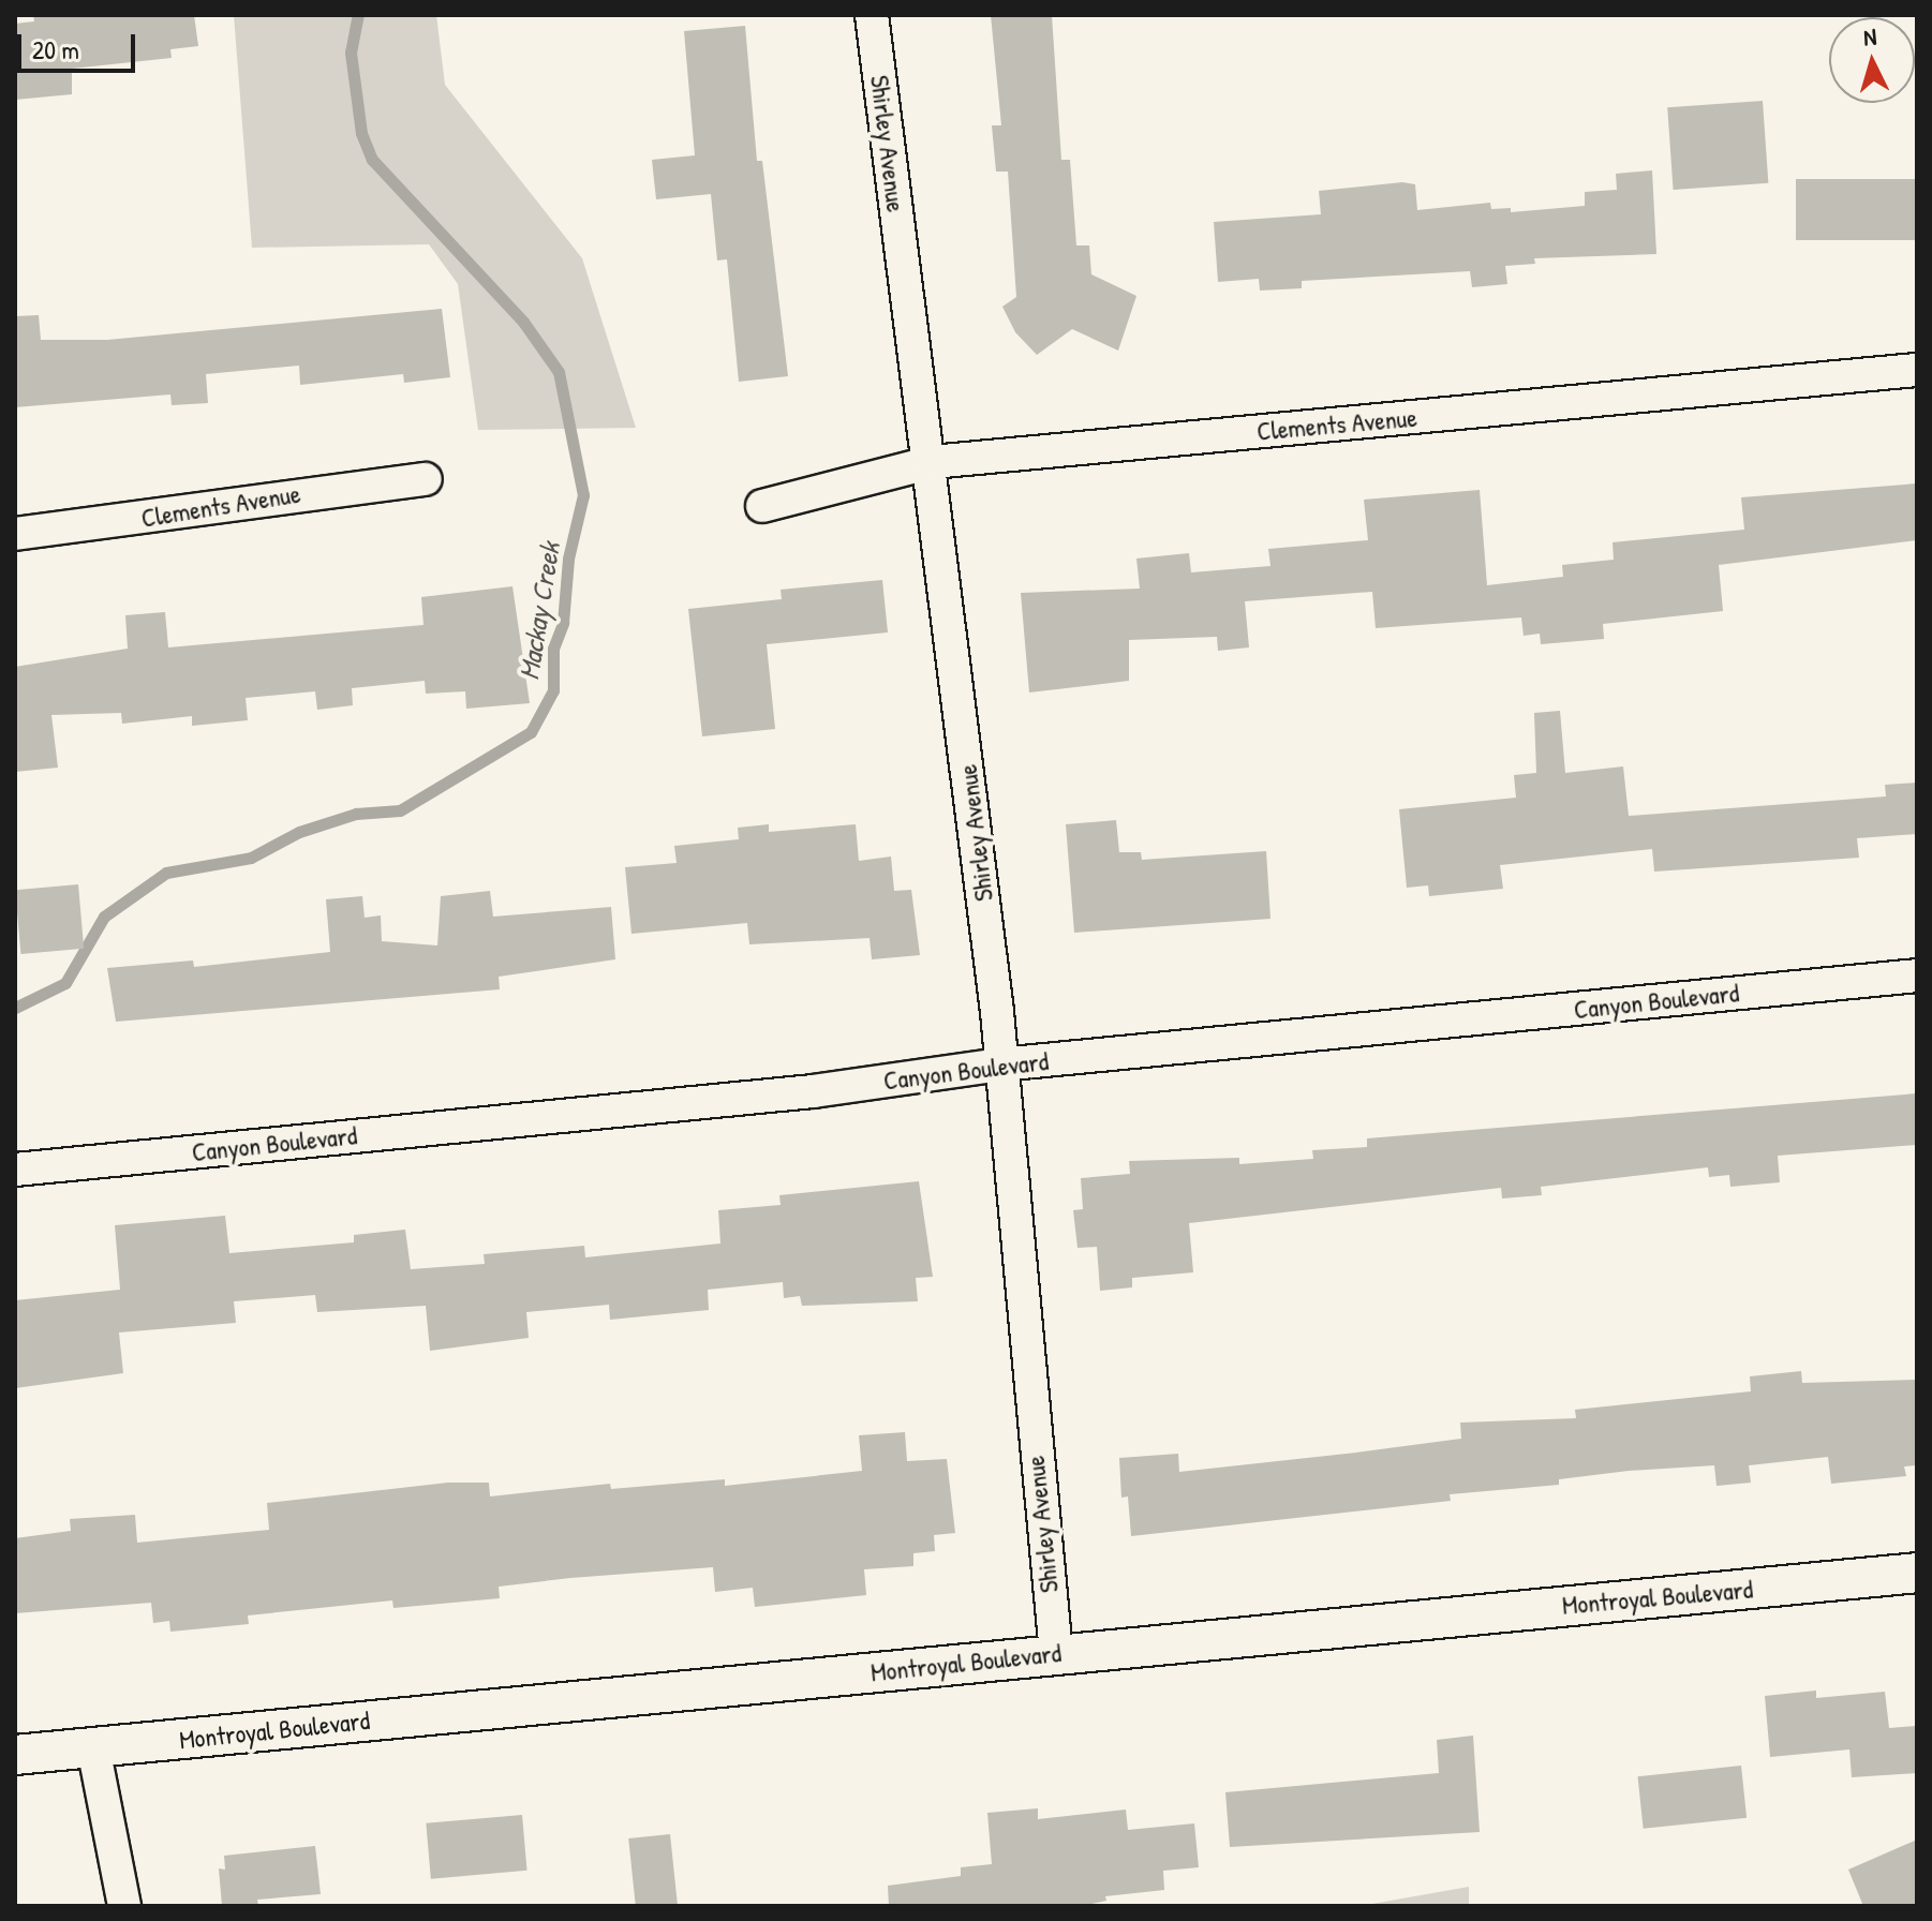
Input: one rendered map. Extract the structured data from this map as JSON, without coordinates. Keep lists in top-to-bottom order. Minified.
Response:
{"streets":{"street":["Shirley Avenue","Clements Avenue","Canyon Boulevard","Montroyal Boulevard"]},"crossings":[["Shirley Avenue","Clements Avenue"],["Shirley Avenue","Canyon Boulevard"],["Shirley Avenue","Montroyal Boulevard"]],"water":["Mackay Creek"],"scale_bar":"20 m","north":"top"}
